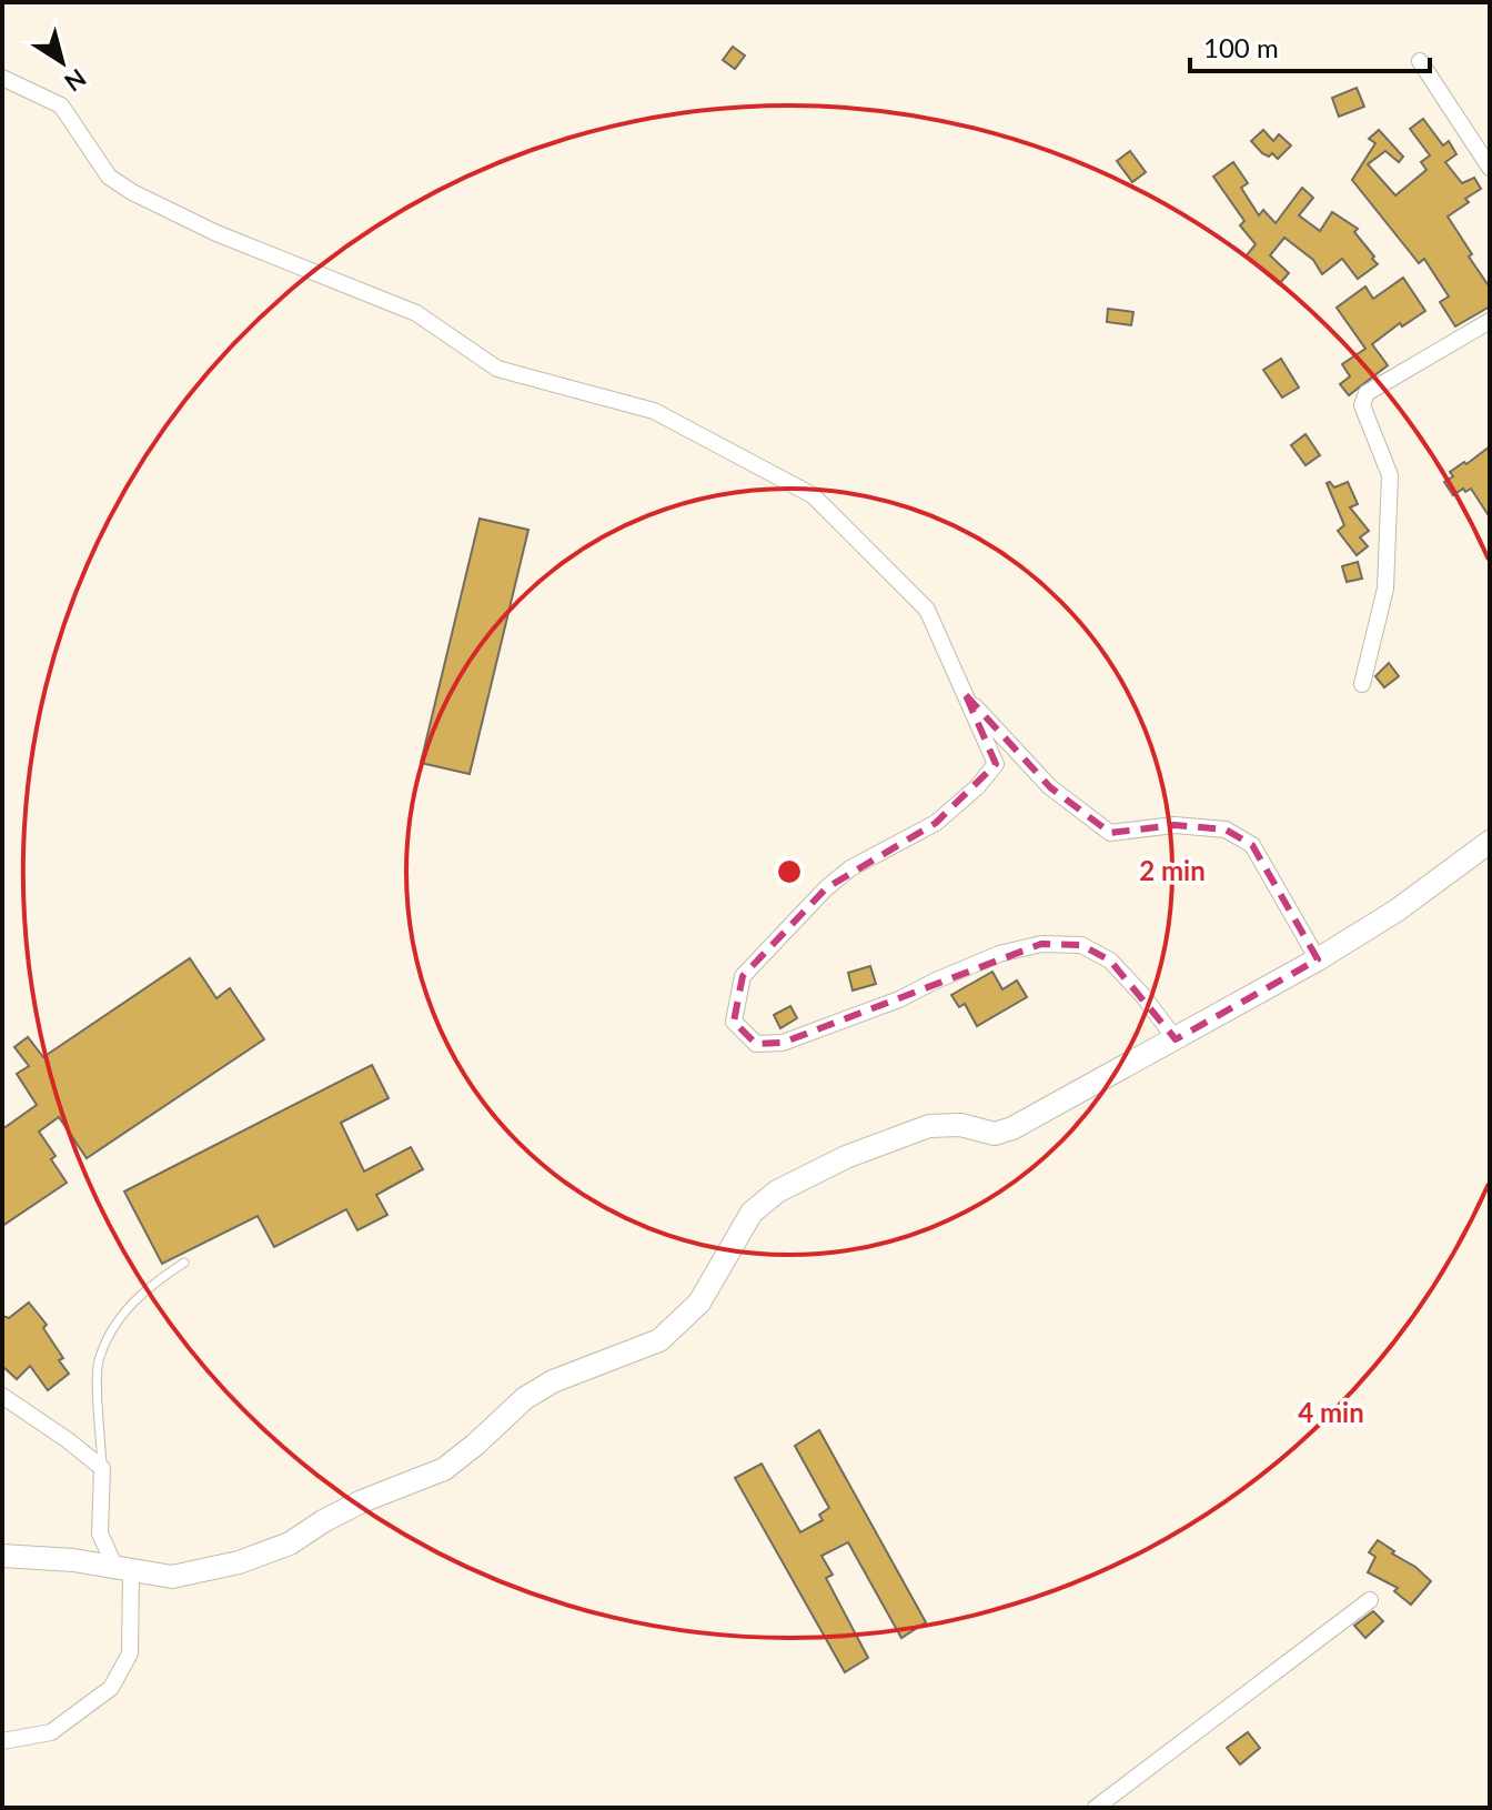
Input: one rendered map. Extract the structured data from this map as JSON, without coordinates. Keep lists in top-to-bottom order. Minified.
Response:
{"scale_bar":"100 m","north":"bottom right","rings":["2 min","4 min"]}
